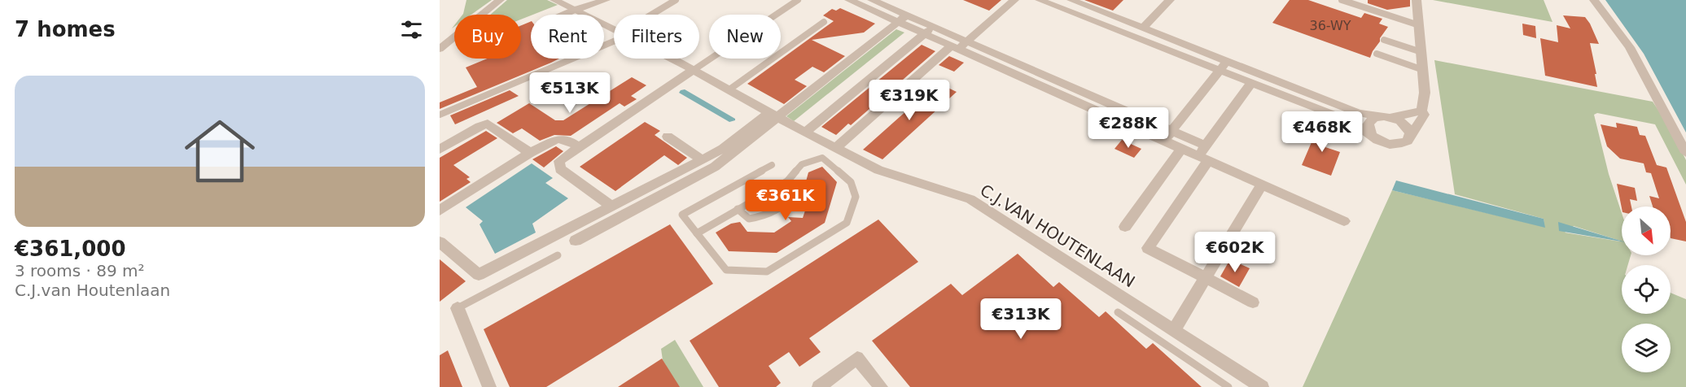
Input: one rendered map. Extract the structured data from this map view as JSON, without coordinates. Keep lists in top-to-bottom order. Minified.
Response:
{"streets":{"street":["C.J.VAN HOUTENLAAN"]},"house_numbers":["36-WY"],"north":"bottom right","page":{"heading":"7 homes","chip":["Buy","Rent","Filters","New"],"list":[{"name":"€361,000","note":"3 rooms · 89 m² · C.J.van Houtenlaan"}],"price":["€513K","€319K","€288K","€468K","€361K","€602K","€313K"]}}
